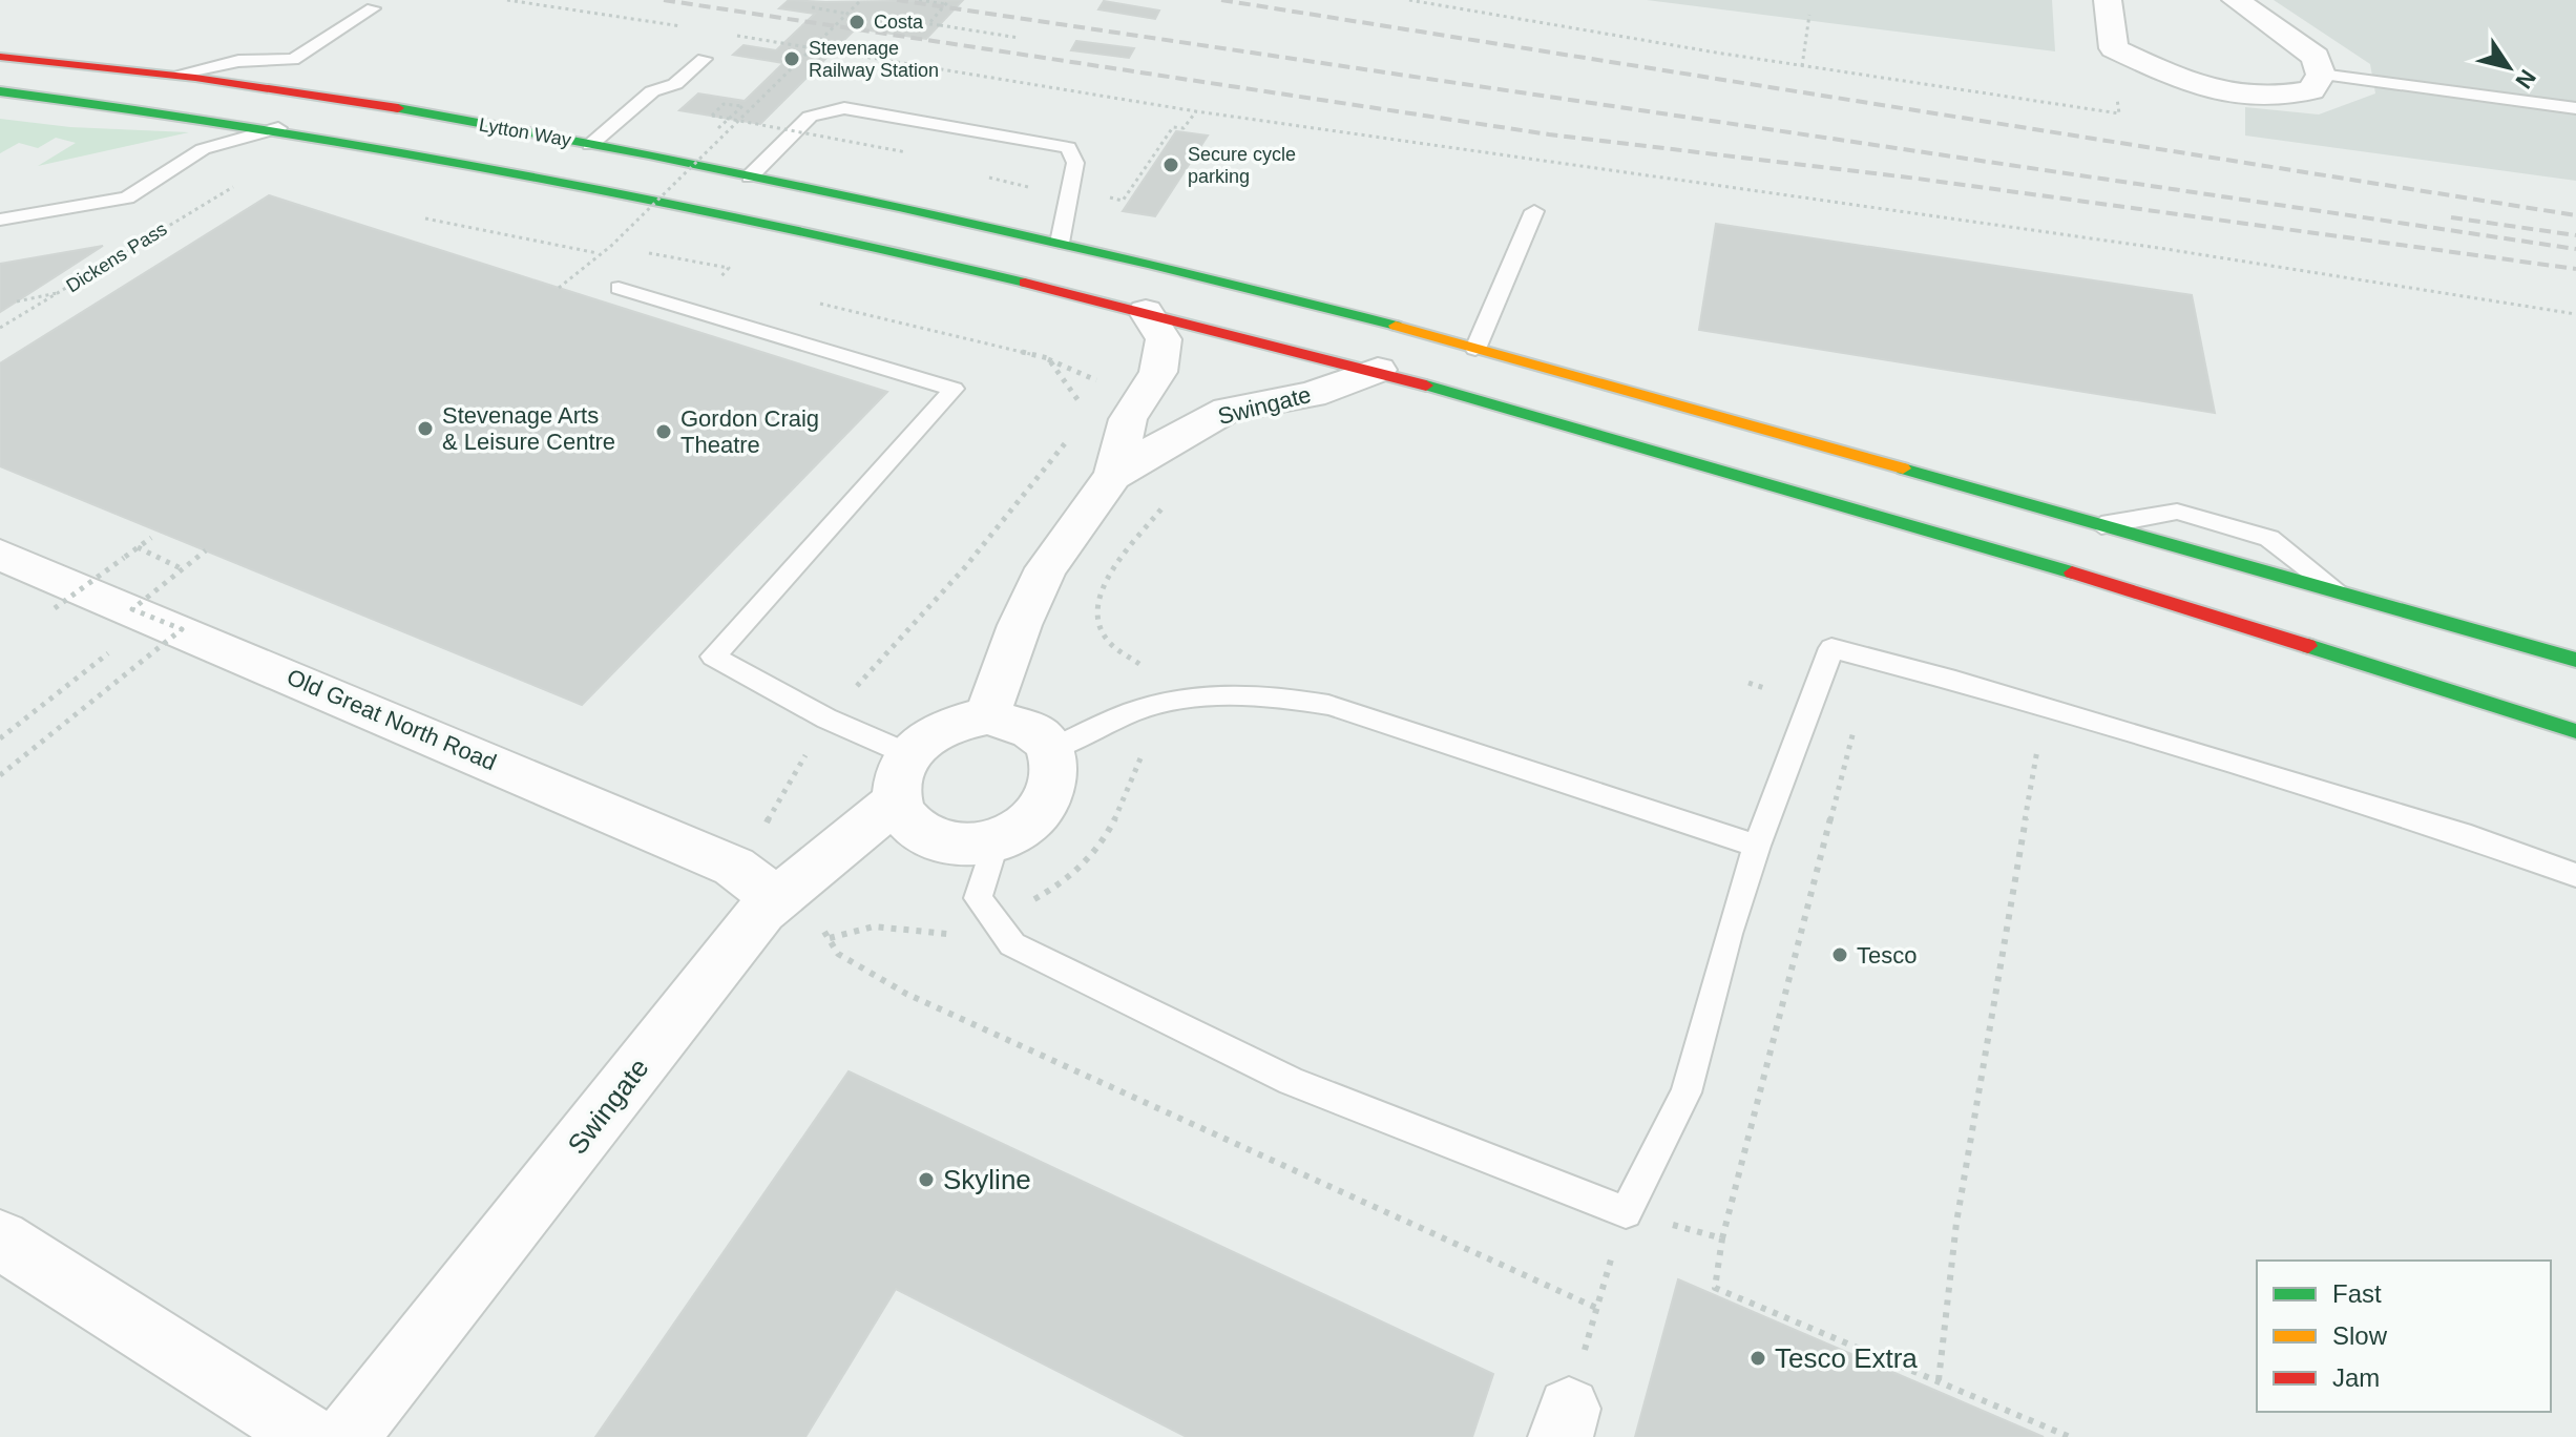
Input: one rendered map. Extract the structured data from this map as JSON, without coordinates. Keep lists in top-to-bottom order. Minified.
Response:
{"streets":{"main road":["Lytton Way"],"street":["Swingate","Old Great North Road"],"path":["Dickens Pass"]},"crossings":[["Swingate","Old Great North Road"]],"places":["Costa","Stevenage Railway Station","Secure cycle parking","Stevenage Arts & Leisure Centre","Gordon Craig Theatre","Tesco","Skyline","Tesco Extra"],"legend":["Fast","Slow","Jam"],"north":"bottom right"}
